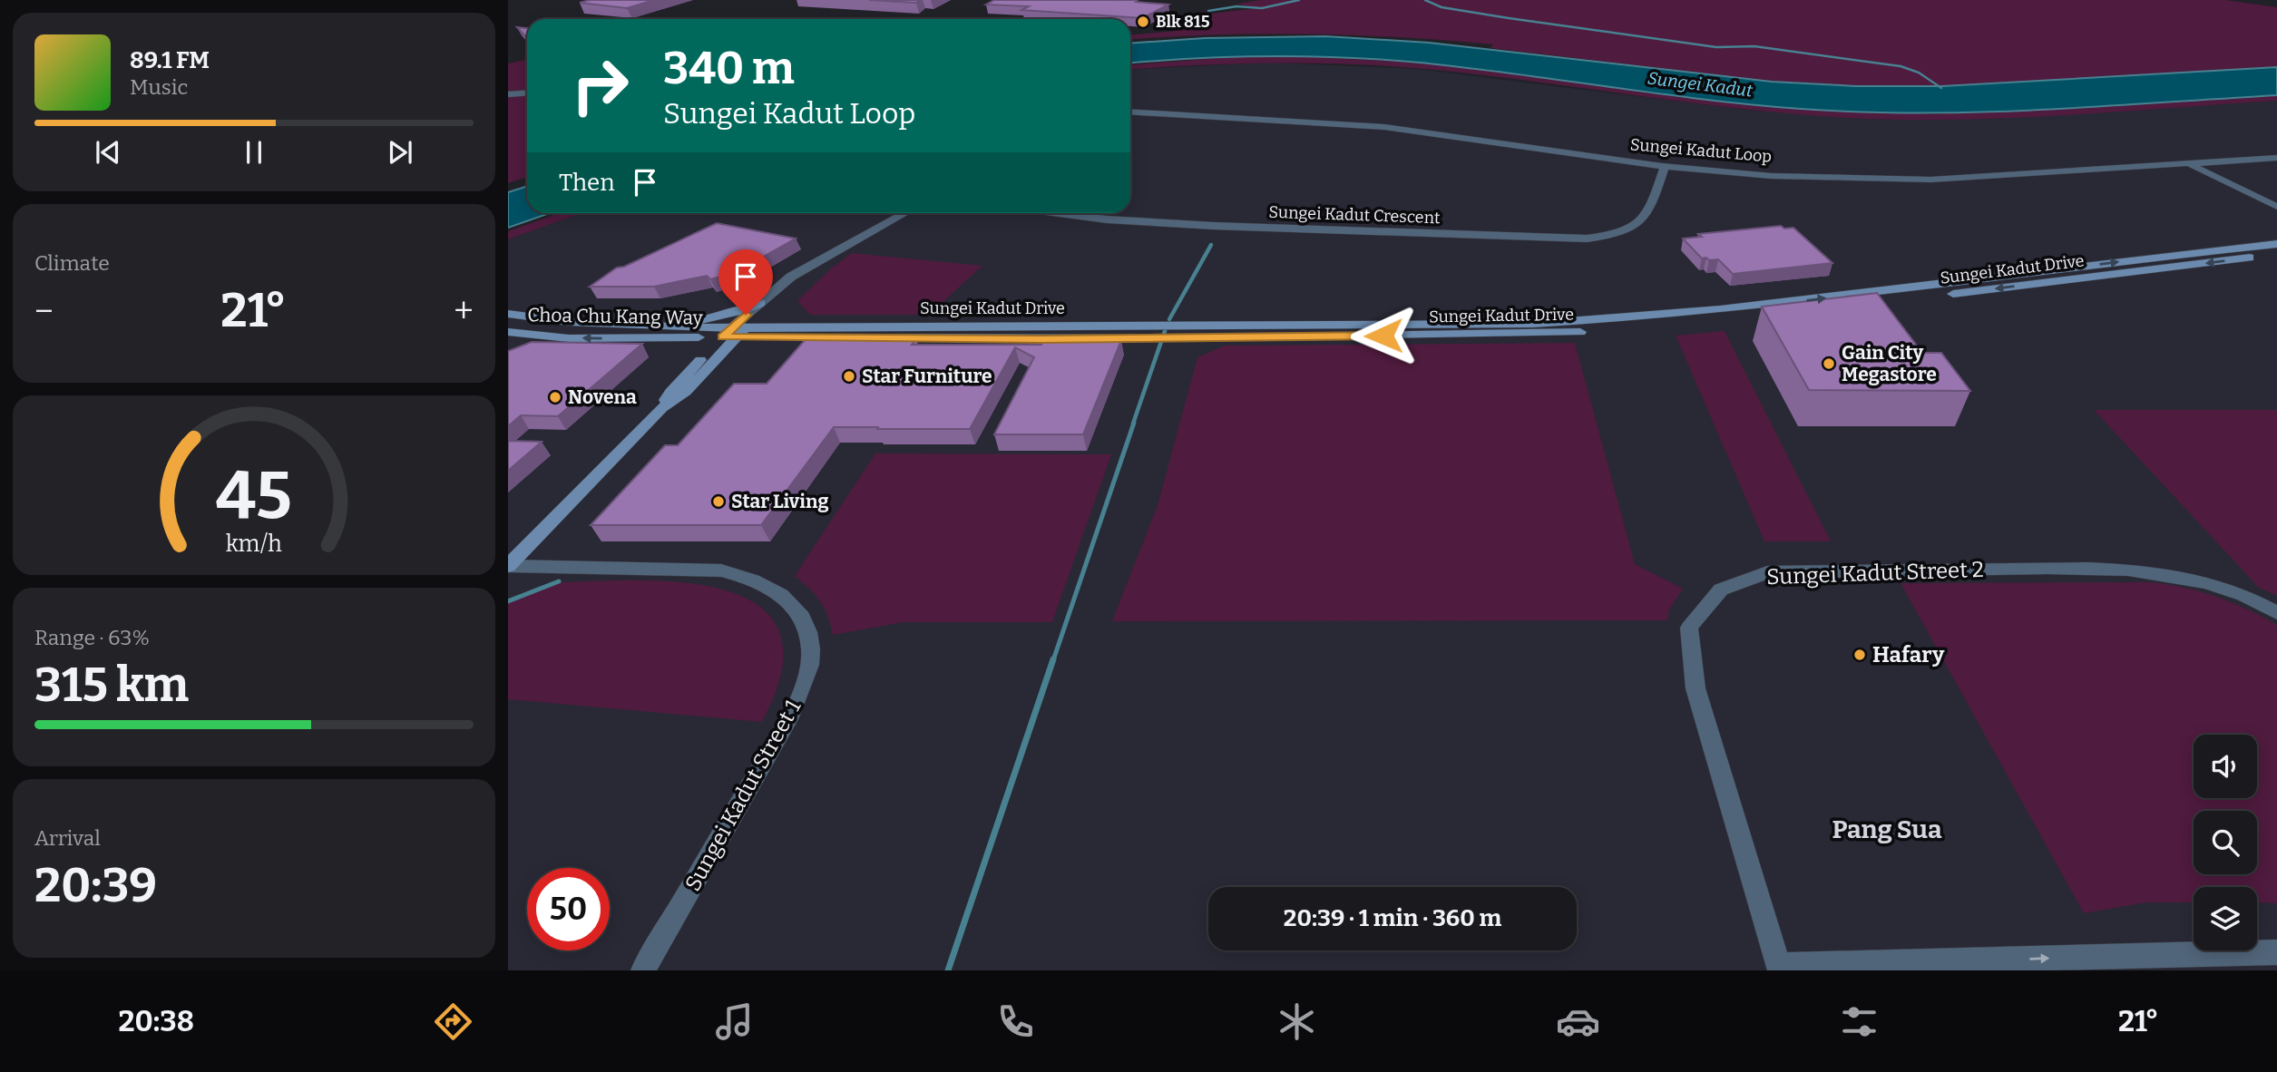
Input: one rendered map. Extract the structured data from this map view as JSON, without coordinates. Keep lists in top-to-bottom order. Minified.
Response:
{"streets":{"main road":["Sungei Kadut Drive","Choa Chu Kang Way"],"street":["Sungei Kadut Loop","Sungei Kadut Crescent","Sungei Kadut Street 2","Sungei Kadut Street 1"]},"crossings":[["Sungei Kadut Loop","Sungei Kadut Crescent"],["Sungei Kadut Drive","Choa Chu Kang Way"]],"districts":["Pang Sua"],"water":["Sungei Kadut"],"places":["Blk 815","Gain City Megastore","Star Furniture","Novena","Star Living","Hafary"],"page":{"turn":["340 m","Sungei Kadut Loop"],"song":["89.1 FM","Music"],"then":"Then","tile":["Climate",["Range · 63%","315 km"],["Arrival","20:39"]],"heat":["−","21°","+"],"limit":"50","trip":"20:39 · 1 min · 360 m","tabs":["20:38","21°"],"gauge":["45","km/h"]}}
